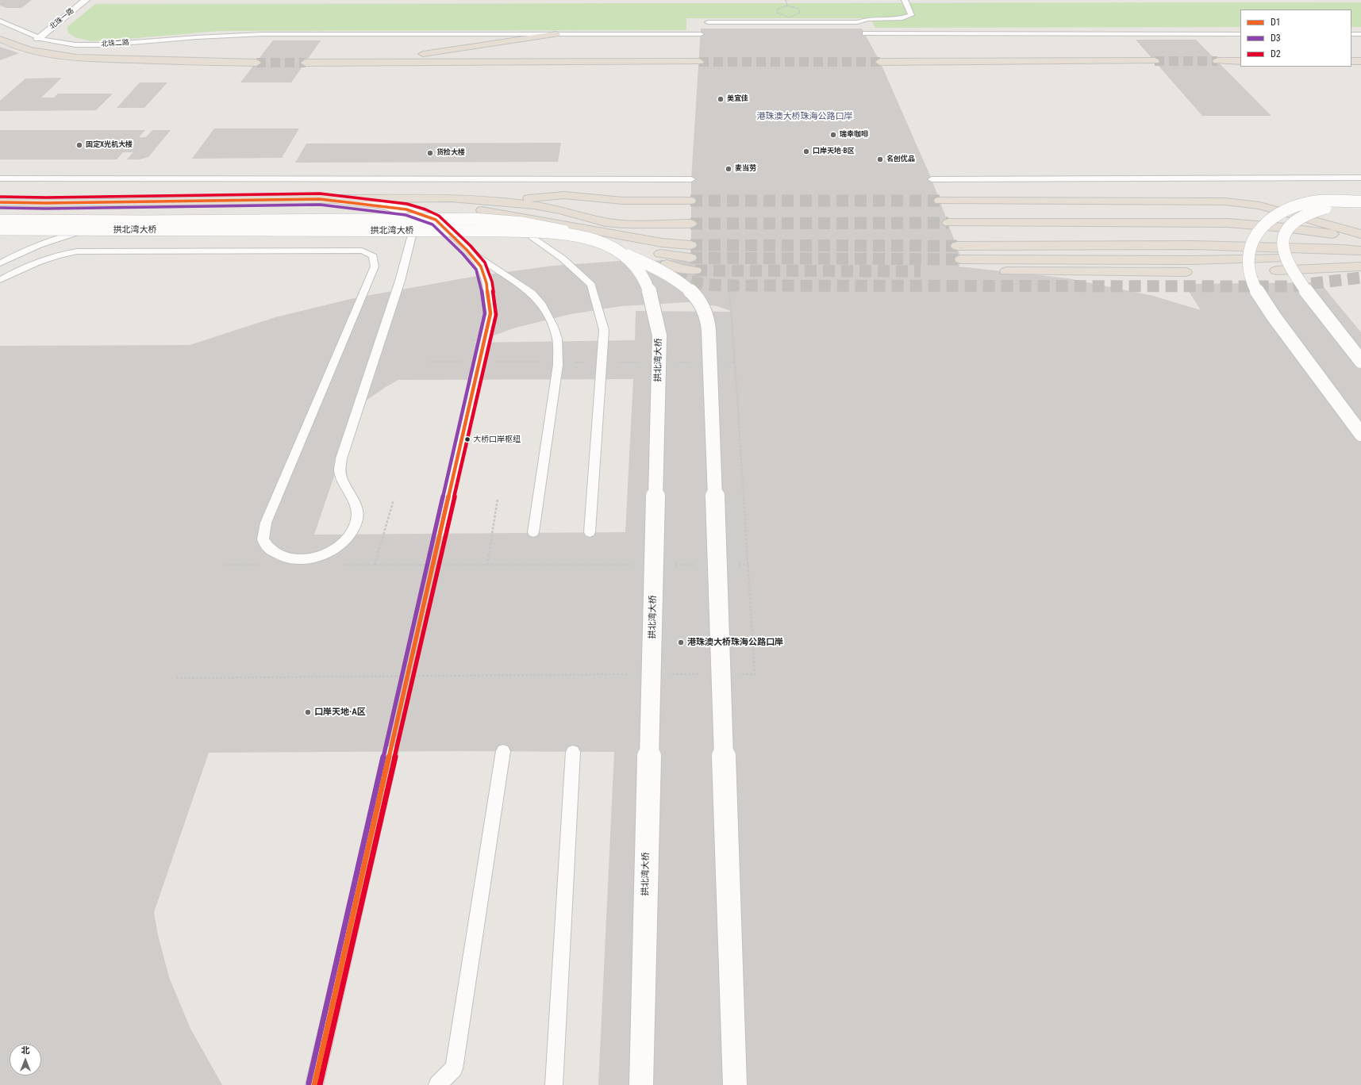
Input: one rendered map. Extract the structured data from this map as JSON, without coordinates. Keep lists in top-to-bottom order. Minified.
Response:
{"streets":{"main road":["北珠一路","拱北湾大桥"],"lane":["北珠二路"]},"crossings":[["北珠一路","北珠二路"]],"districts":["港珠澳大桥珠海公路口岸"],"places":["美宜佳","瑞幸咖啡","固定X光机大楼","口岸天地·B区","货检大楼","名创优品","麦当劳","大桥口岸枢纽","港珠澳大桥珠海公路口岸","口岸天地·A区"],"lines":["transit line D2","transit line D1","transit line D3"],"legend":["D1","D3","D2"],"north":"top"}
